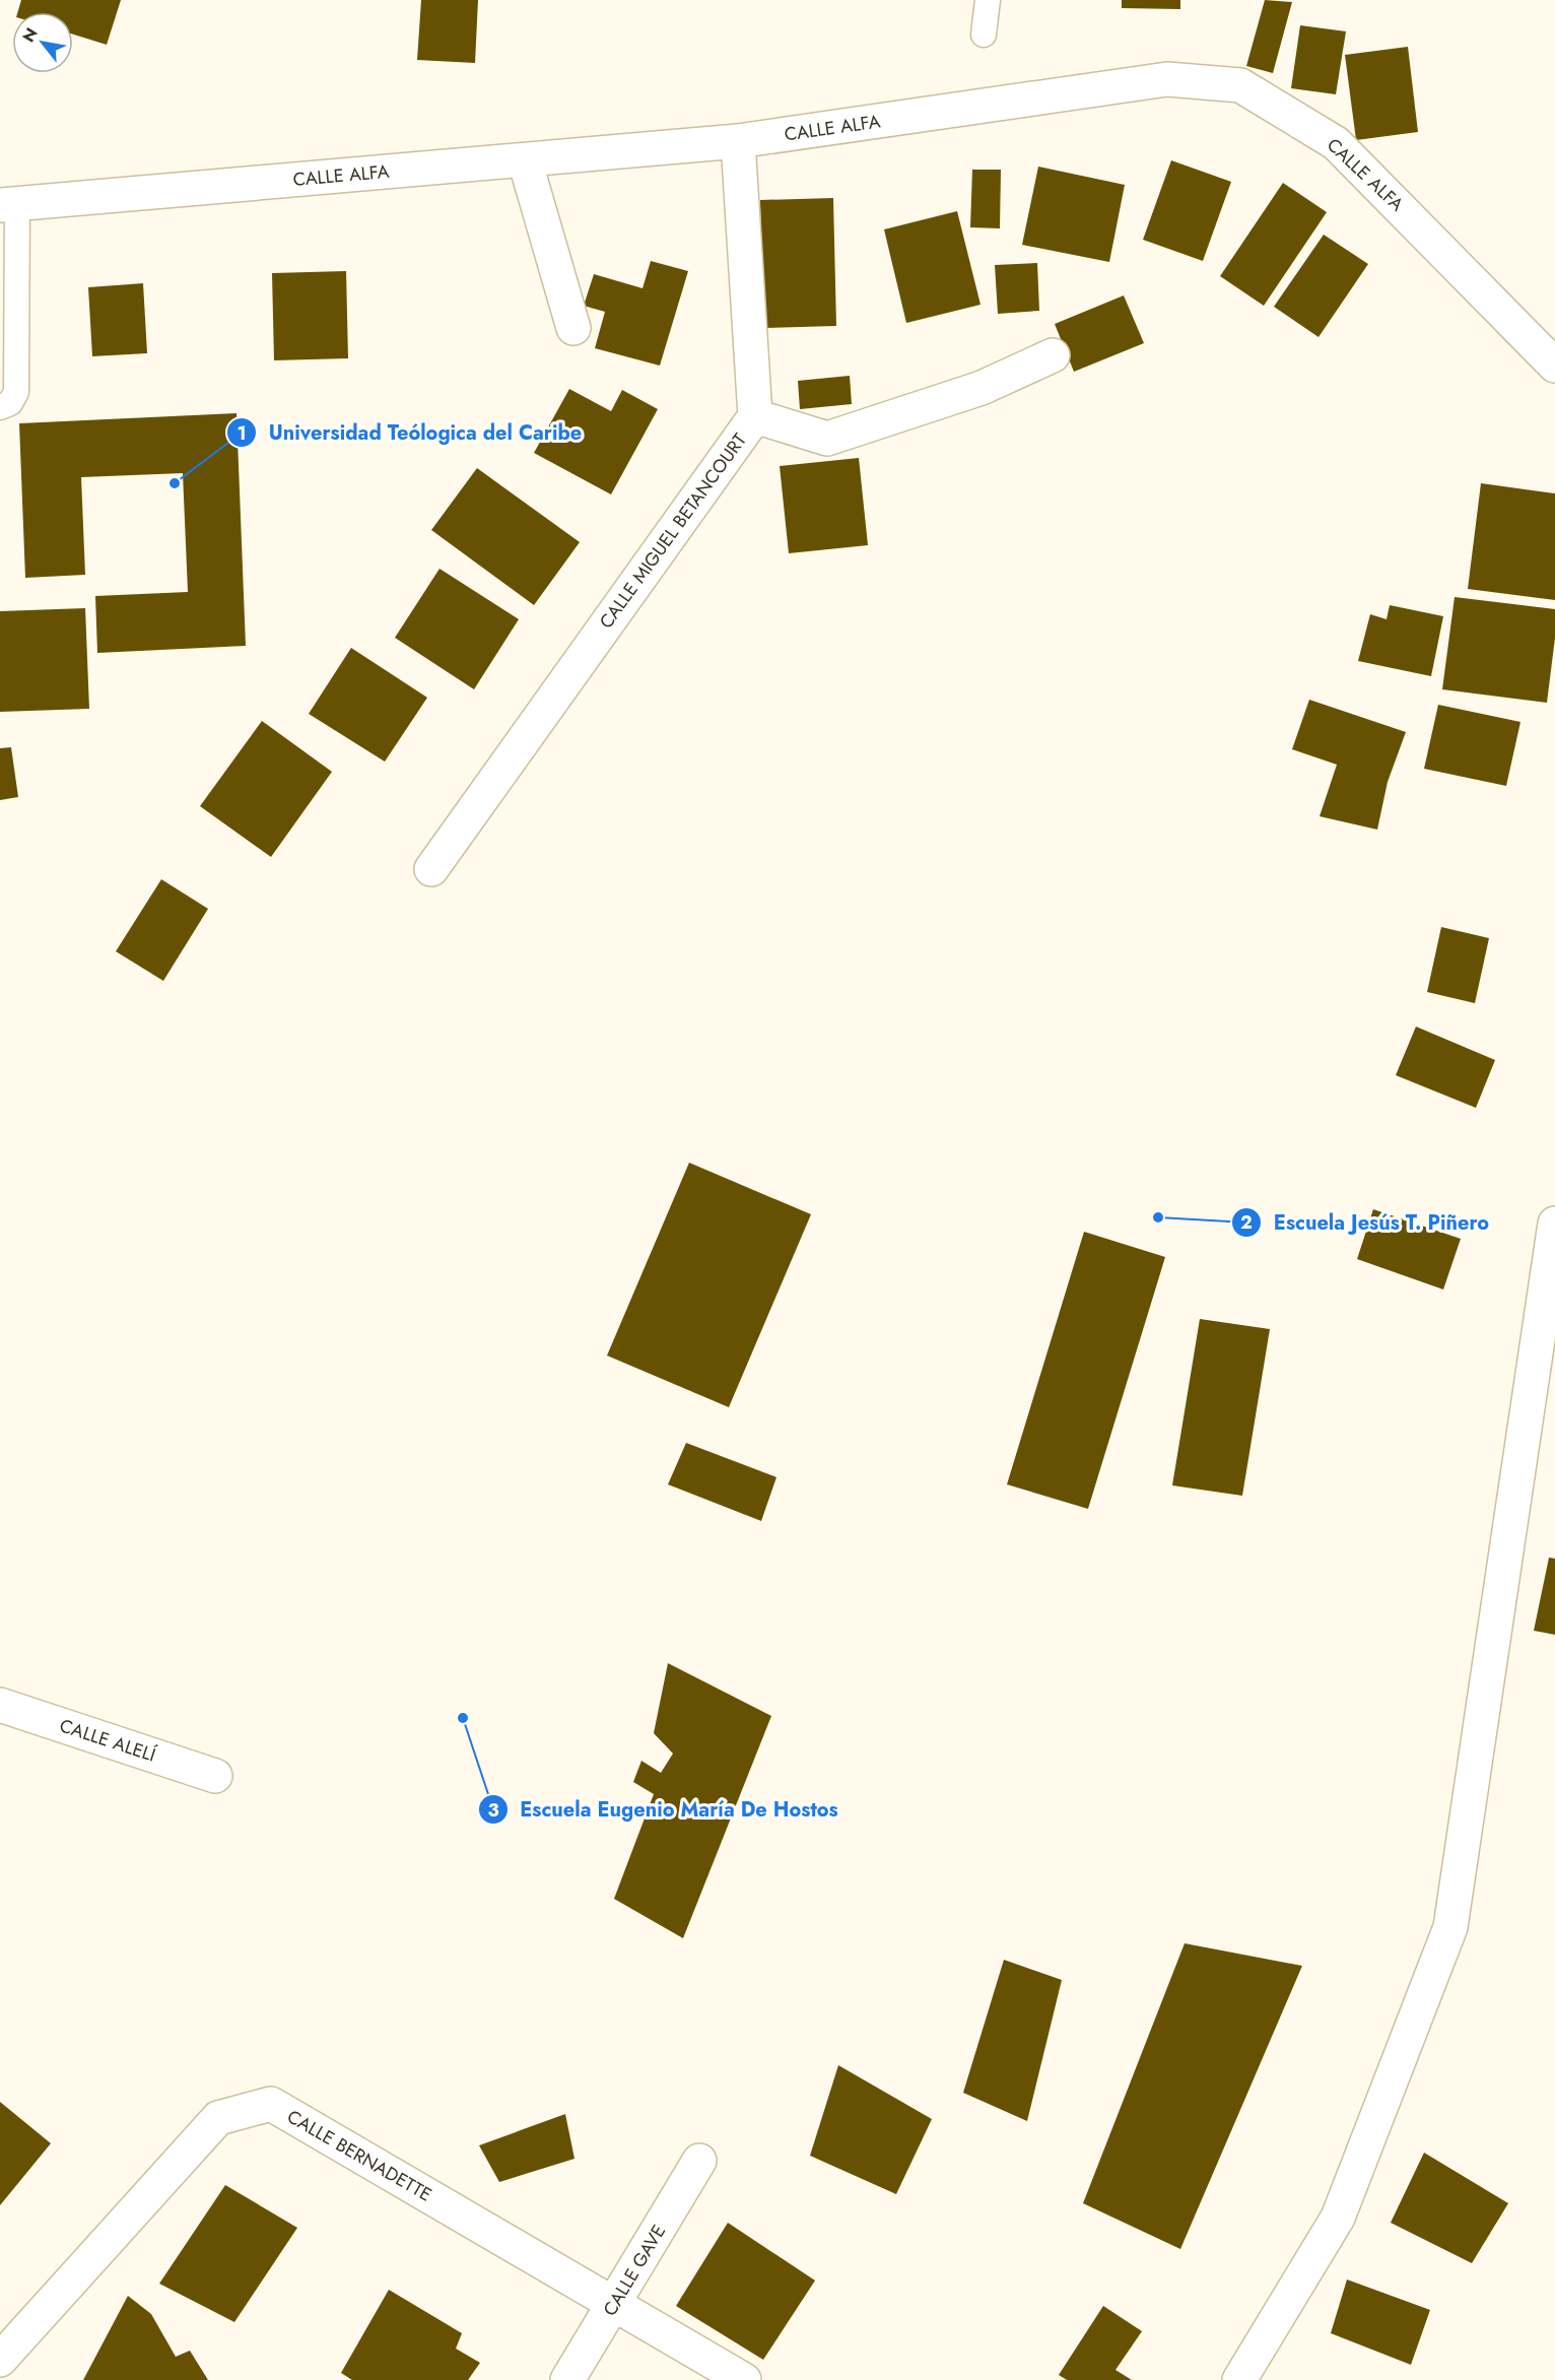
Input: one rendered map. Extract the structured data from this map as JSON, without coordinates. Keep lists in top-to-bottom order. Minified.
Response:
{"streets":{"street":["CALLE ALFA","CALLE MIGUEL BETANCOURT","CALLE ALELÍ","CALLE BERNADETTE","CALLE GAVE"]},"crossings":[["CALLE ALFA","CALLE MIGUEL BETANCOURT"],["CALLE BERNADETTE","CALLE GAVE"]],"places":["Universidad Teólogica del Caribe","Escuela Jesús T. Piñero","Escuela Eugenio María De Hostos"],"north":"top left"}
